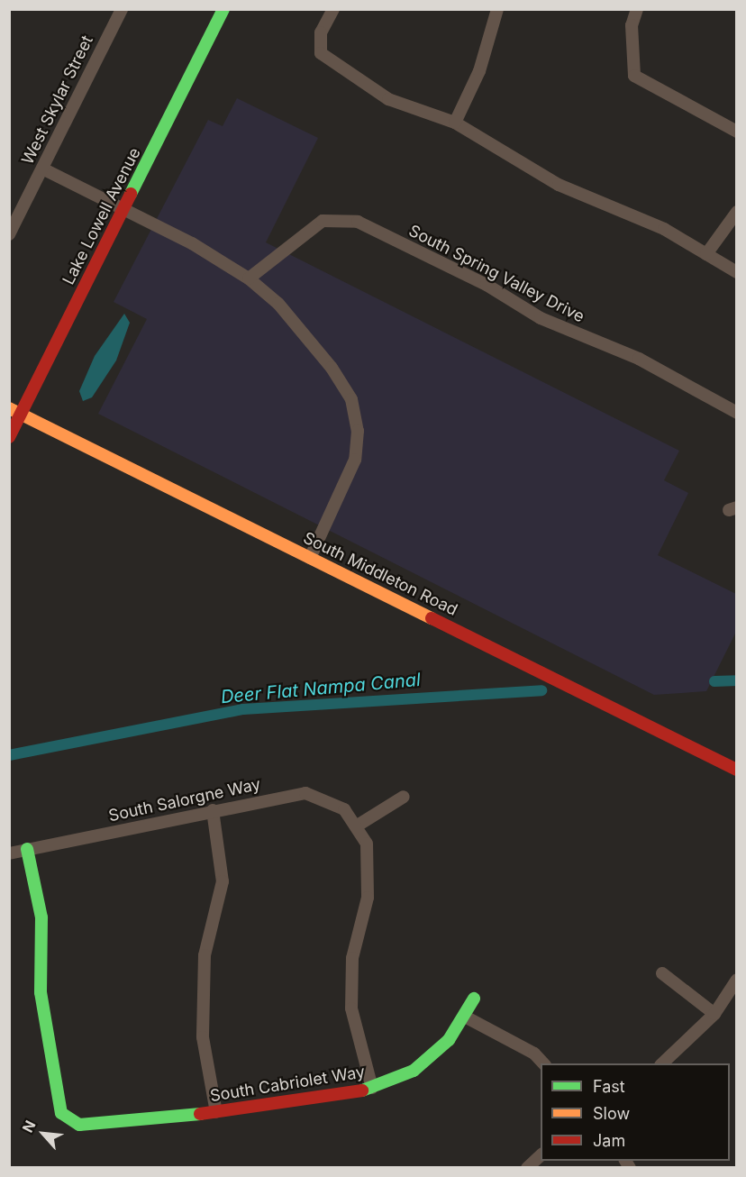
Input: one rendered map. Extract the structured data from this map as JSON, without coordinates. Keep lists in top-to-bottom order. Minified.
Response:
{"streets":{"main road":["Lake Lowell Avenue","South Middleton Road","South Cabriolet Way"],"street":["West Skylar Street","South Spring Valley Drive","South Salorgne Way"]},"crossings":[["Lake Lowell Avenue","South Middleton Road"],["South Salorgne Way","South Cabriolet Way"]],"water":["Deer Flat Nampa Canal"],"legend":["Fast","Slow","Jam"],"north":"top left"}
